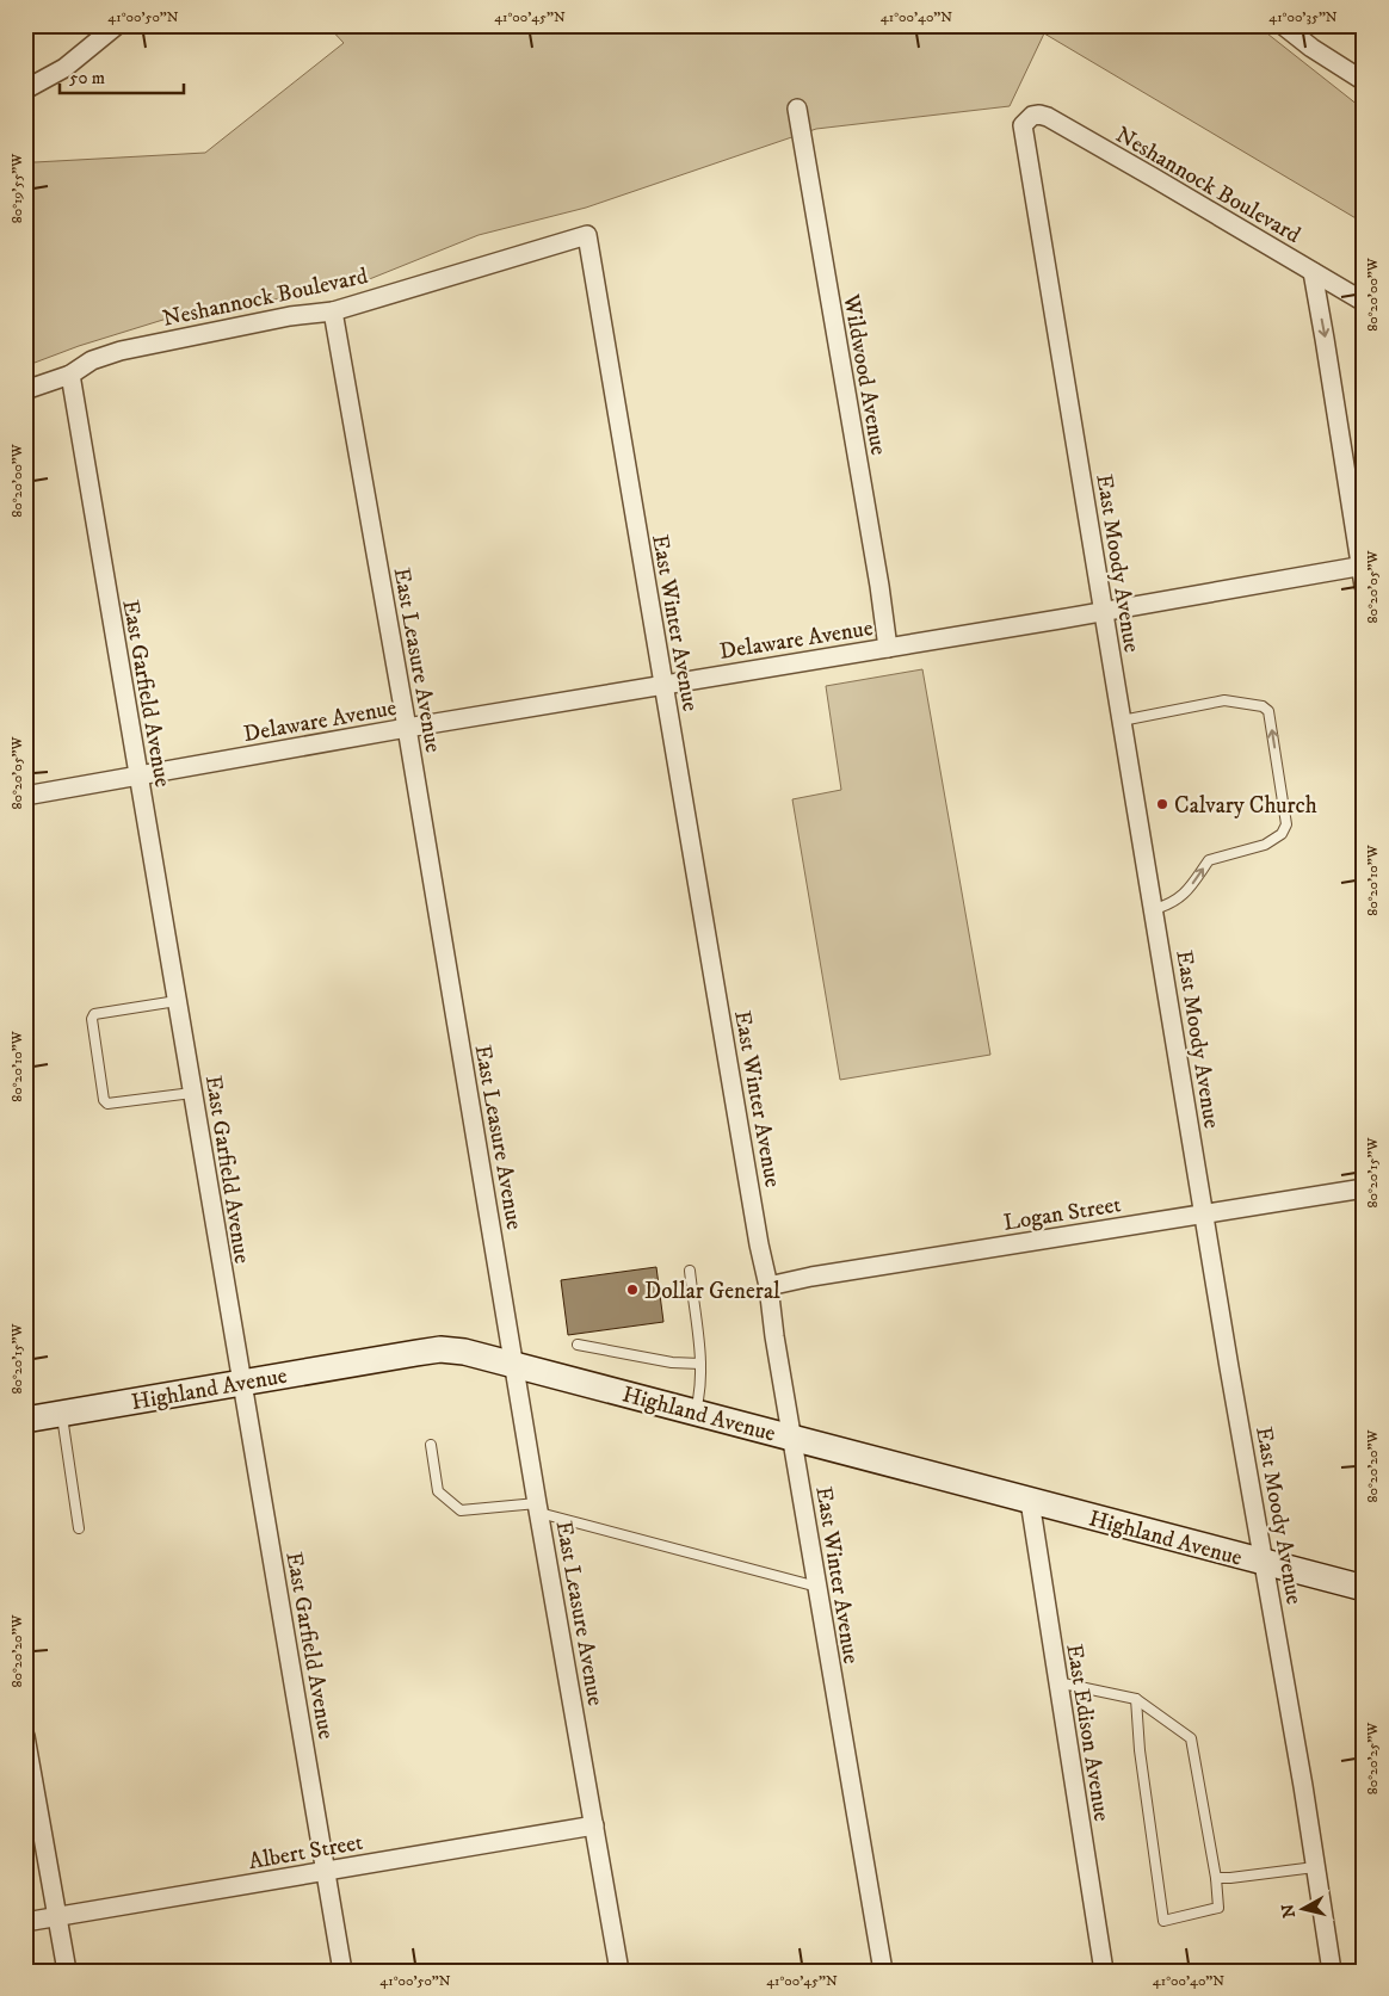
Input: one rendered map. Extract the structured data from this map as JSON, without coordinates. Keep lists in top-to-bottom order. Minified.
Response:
{"streets":{"main road":["Highland Avenue"],"street":["Neshannock Boulevard","Wildwood Avenue","East Moody Avenue","East Winter Avenue","Delaware Avenue","East Leasure Avenue","East Garfield Avenue","Logan Street","East Edison Avenue","Albert Street"]},"crossings":[["Neshannock Boulevard","East Moody Avenue"],["Neshannock Boulevard","East Winter Avenue"],["Neshannock Boulevard","East Leasure Avenue"],["Neshannock Boulevard","East Garfield Avenue"],["Wildwood Avenue","Delaware Avenue"],["East Moody Avenue","Delaware Avenue"],["East Moody Avenue","Logan Street"],["East Moody Avenue","Highland Avenue"],["East Winter Avenue","Delaware Avenue"],["East Winter Avenue","Logan Street"],["East Winter Avenue","Highland Avenue"],["Delaware Avenue","East Leasure Avenue"],["Delaware Avenue","East Garfield Avenue"],["East Leasure Avenue","Highland Avenue"],["East Leasure Avenue","Albert Street"],["East Garfield Avenue","Highland Avenue"],["East Garfield Avenue","Albert Street"],["Highland Avenue","East Edison Avenue"]],"places":["Calvary Church","Dollar General"],"scale_bar":"50 m","north":"left","coordinates":["41°00'50\"N","41°00'45\"N","41°00'40\"N","41°00'35\"N","80°19'55\"W","80°20'00\"W","80°20'05\"W","80°20'10\"W","80°20'15\"W","80°20'20\"W","80°20'25\"W"]}
